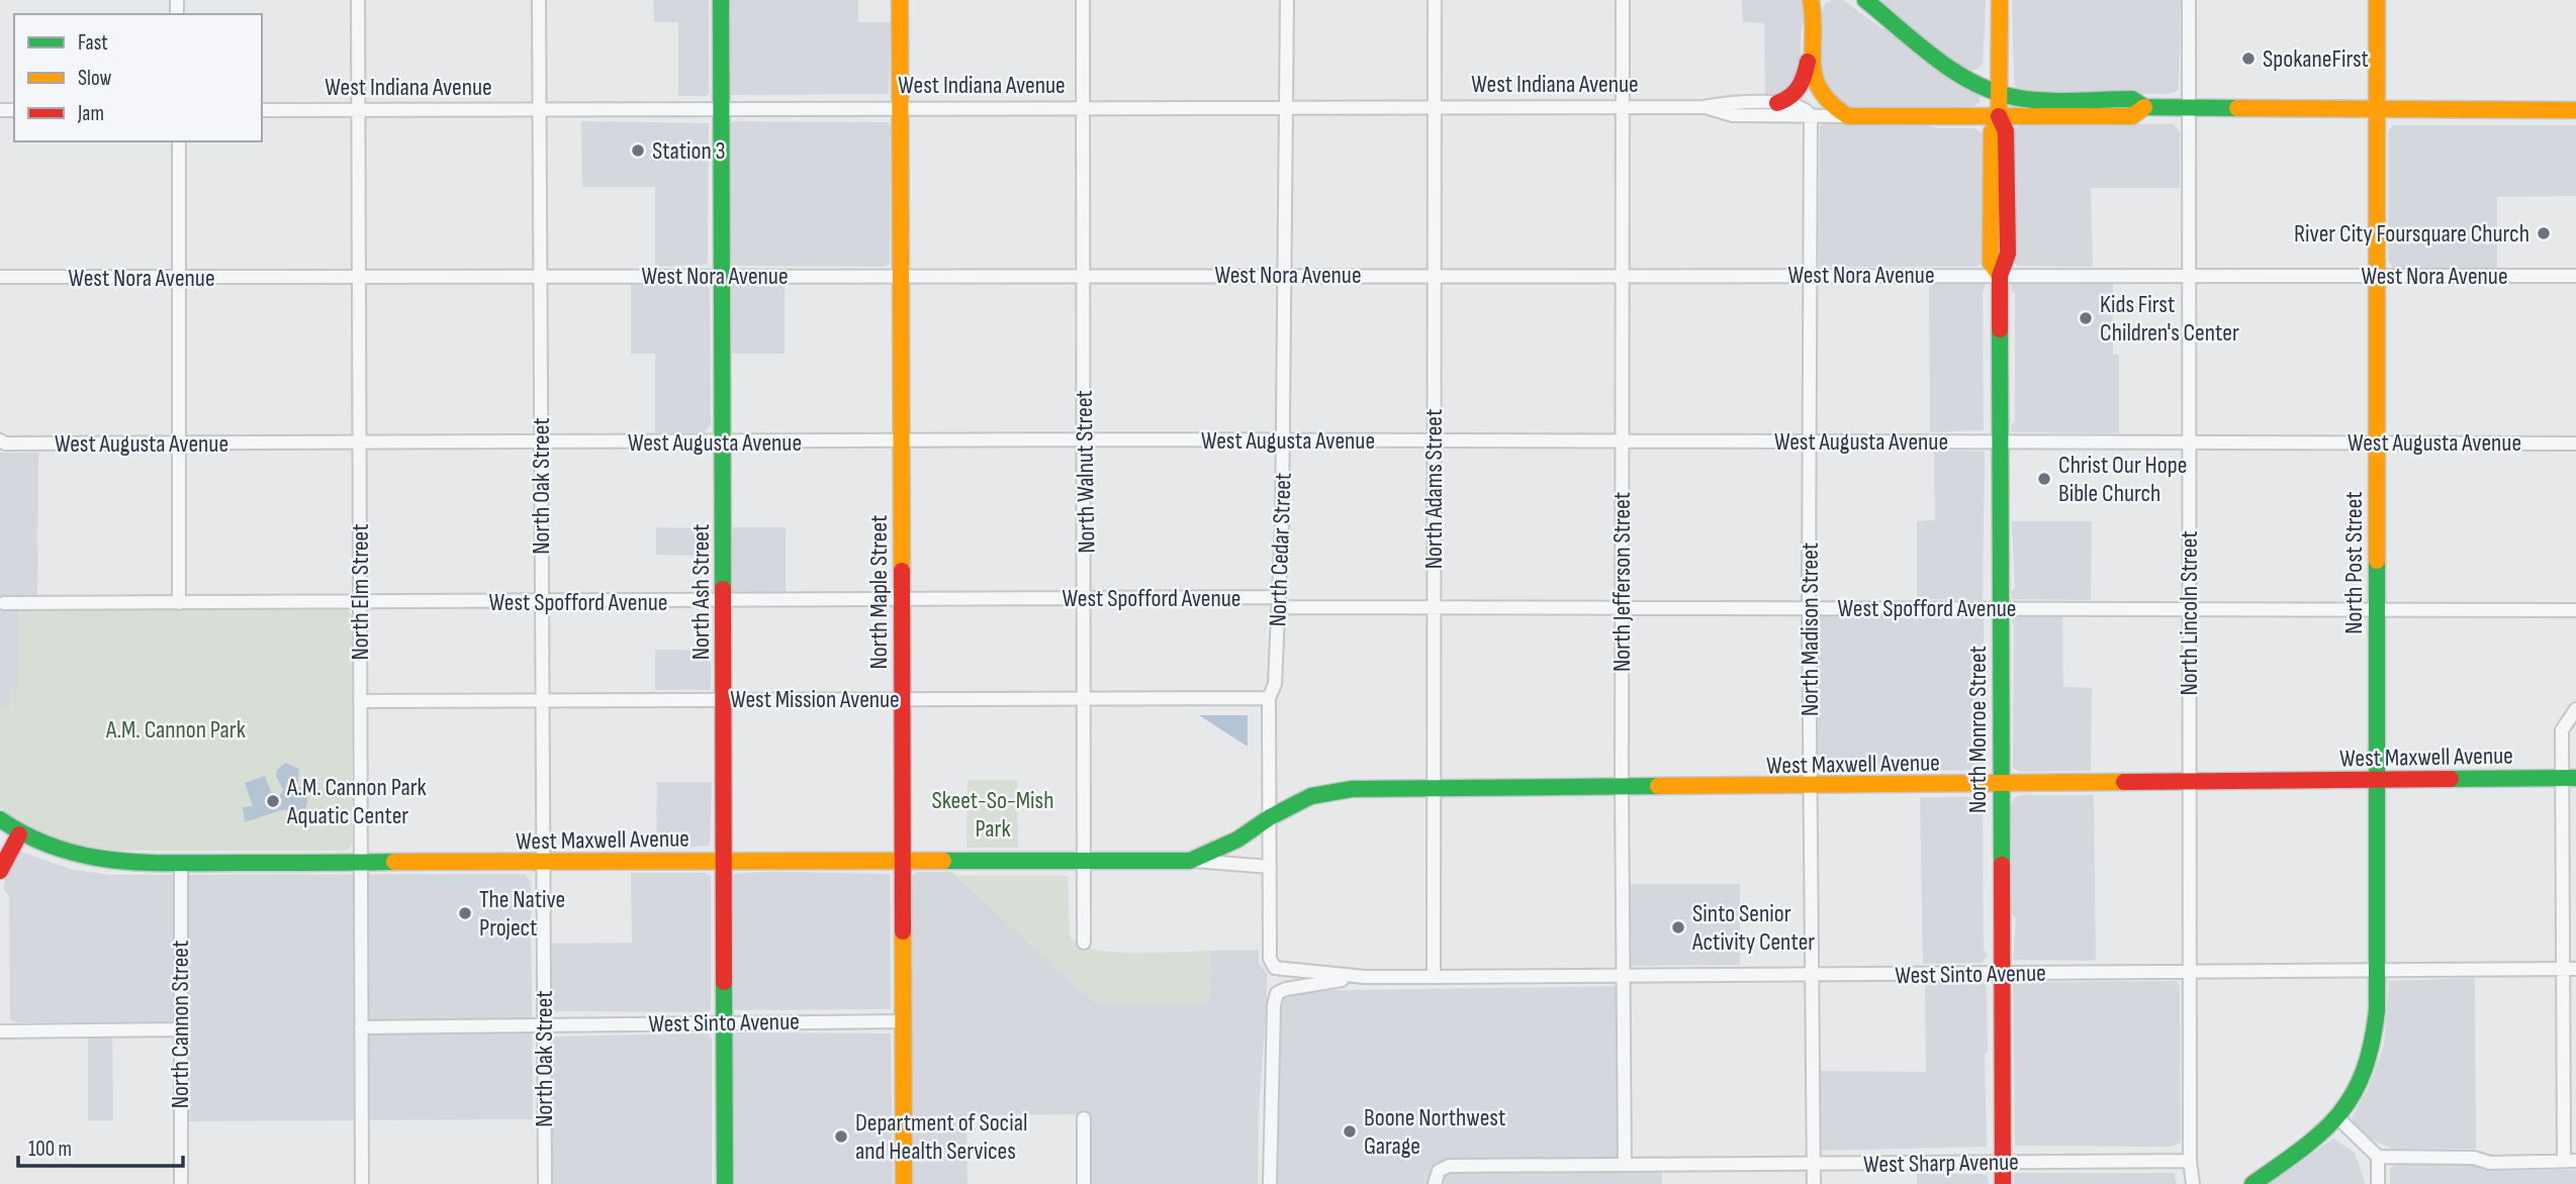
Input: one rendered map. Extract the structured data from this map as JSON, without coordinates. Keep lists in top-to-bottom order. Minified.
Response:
{"streets":{"main road":["West Indiana Avenue","North Post Street","North Ash Street","North Maple Street","North Monroe Street","West Maxwell Avenue"],"street":["West Nora Avenue","West Augusta Avenue","North Walnut Street","North Oak Street","North Adams Street","North Cedar Street","North Jefferson Street","North Elm Street","West Spofford Avenue","North Lincoln Street","North Madison Street","West Mission Avenue","West Sinto Avenue","North Cannon Street","West Sharp Avenue"]},"crossings":[["West Indiana Avenue","North Walnut Street"],["West Indiana Avenue","North Oak Street"],["West Indiana Avenue","North Adams Street"],["West Indiana Avenue","North Cedar Street"],["West Indiana Avenue","North Post Street"],["West Indiana Avenue","North Jefferson Street"],["West Indiana Avenue","North Elm Street"],["West Indiana Avenue","North Ash Street"],["West Indiana Avenue","North Maple Street"],["West Indiana Avenue","North Lincoln Street"],["West Indiana Avenue","North Madison Street"],["West Indiana Avenue","North Monroe Street"],["West Nora Avenue","North Walnut Street"],["West Nora Avenue","North Oak Street"],["West Nora Avenue","North Adams Street"],["West Nora Avenue","North Cedar Street"],["West Nora Avenue","North Post Street"],["West Nora Avenue","North Jefferson Street"],["West Nora Avenue","North Elm Street"],["West Nora Avenue","North Ash Street"],["West Nora Avenue","North Maple Street"],["West Nora Avenue","North Lincoln Street"],["West Nora Avenue","North Madison Street"],["West Nora Avenue","North Monroe Street"],["West Augusta Avenue","North Walnut Street"],["West Augusta Avenue","North Oak Street"],["West Augusta Avenue","North Adams Street"],["West Augusta Avenue","North Cedar Street"],["West Augusta Avenue","North Post Street"],["West Augusta Avenue","North Jefferson Street"],["West Augusta Avenue","North Elm Street"],["West Augusta Avenue","North Ash Street"],["West Augusta Avenue","North Maple Street"],["West Augusta Avenue","North Lincoln Street"],["West Augusta Avenue","North Madison Street"],["West Augusta Avenue","North Monroe Street"],["North Walnut Street","West Spofford Avenue"],["North Walnut Street","West Mission Avenue"],["North Walnut Street","West Maxwell Avenue"],["North Oak Street","West Spofford Avenue"],["North Oak Street","West Mission Avenue"],["North Oak Street","West Maxwell Avenue"],["North Oak Street","West Sinto Avenue"],["North Adams Street","West Spofford Avenue"],["North Adams Street","West Maxwell Avenue"],["North Adams Street","West Sinto Avenue"],["North Cedar Street","West Spofford Avenue"],["North Cedar Street","West Mission Avenue"],["North Cedar Street","West Maxwell Avenue"],["North Cedar Street","West Sinto Avenue"],["North Post Street","West Spofford Avenue"],["North Post Street","West Maxwell Avenue"],["North Post Street","West Sinto Avenue"],["North Jefferson Street","West Spofford Avenue"],["North Jefferson Street","West Maxwell Avenue"],["North Jefferson Street","West Sinto Avenue"],["North Jefferson Street","West Sharp Avenue"],["North Elm Street","West Spofford Avenue"],["North Elm Street","West Mission Avenue"],["North Elm Street","West Maxwell Avenue"],["North Elm Street","West Sinto Avenue"],["North Ash Street","West Spofford Avenue"],["North Ash Street","West Mission Avenue"],["North Ash Street","West Maxwell Avenue"],["North Ash Street","West Sinto Avenue"],["North Maple Street","West Spofford Avenue"],["North Maple Street","West Mission Avenue"],["North Maple Street","West Maxwell Avenue"],["North Maple Street","West Sinto Avenue"],["West Spofford Avenue","North Lincoln Street"],["West Spofford Avenue","North Madison Street"],["West Spofford Avenue","North Monroe Street"],["North Lincoln Street","West Maxwell Avenue"],["North Lincoln Street","West Sinto Avenue"],["North Lincoln Street","West Sharp Avenue"],["North Madison Street","West Maxwell Avenue"],["North Madison Street","West Sinto Avenue"],["North Madison Street","West Sharp Avenue"],["North Monroe Street","West Maxwell Avenue"],["North Monroe Street","West Sinto Avenue"],["North Monroe Street","West Sharp Avenue"],["West Maxwell Avenue","North Cannon Street"]],"parks":["A.M. Cannon Park","Skeet-So-Mish Park"],"places":["SpokaneFirst","Station 3","River City Foursquare Church","Kids First Children's Center","Christ Our Hope Bible Church","A.M. Cannon Park Aquatic Center","The Native Project","Sinto Senior Activity Center","Boone Northwest Garage","Department of Social and Health Services"],"legend":["Fast","Slow","Jam"],"scale_bar":"100 m"}
